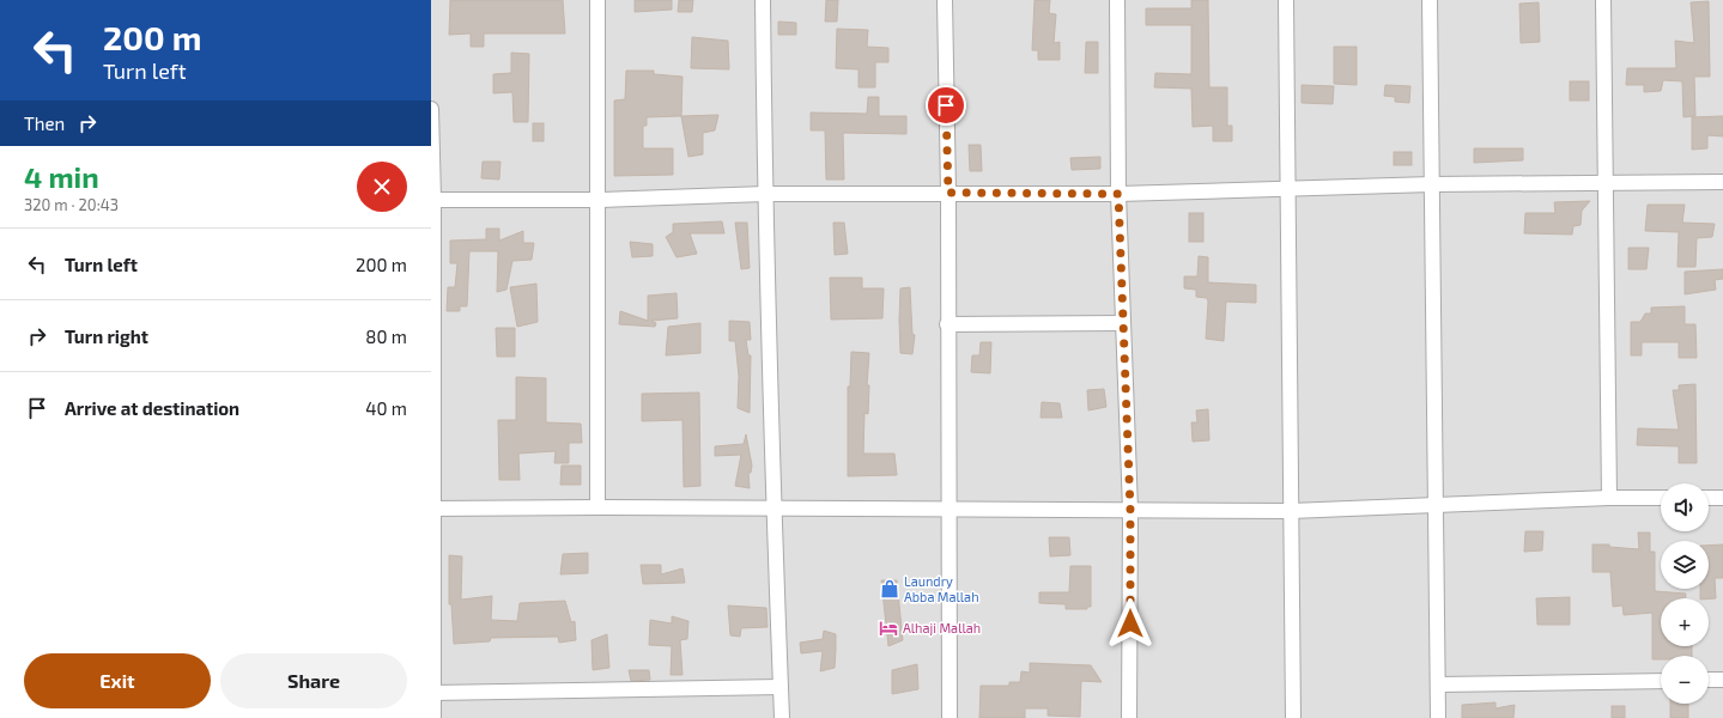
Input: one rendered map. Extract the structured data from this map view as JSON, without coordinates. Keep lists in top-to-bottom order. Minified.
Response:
{"places":{"shop":["Laundry Abba Mallah"],"hotel":["Alhaji Mallah"]},"page":{"turn":["200 m","Turn left"],"then":"Then","heading":["4 min","320 m · 20:43"],"list":[{"name":"Turn left","value":"200 m"},{"name":"Turn right","value":"80 m"},{"name":"Arrive at destination","value":"40 m"}],"map_buttons":["+","−"],"buttons":["Exit","Share"]}}
